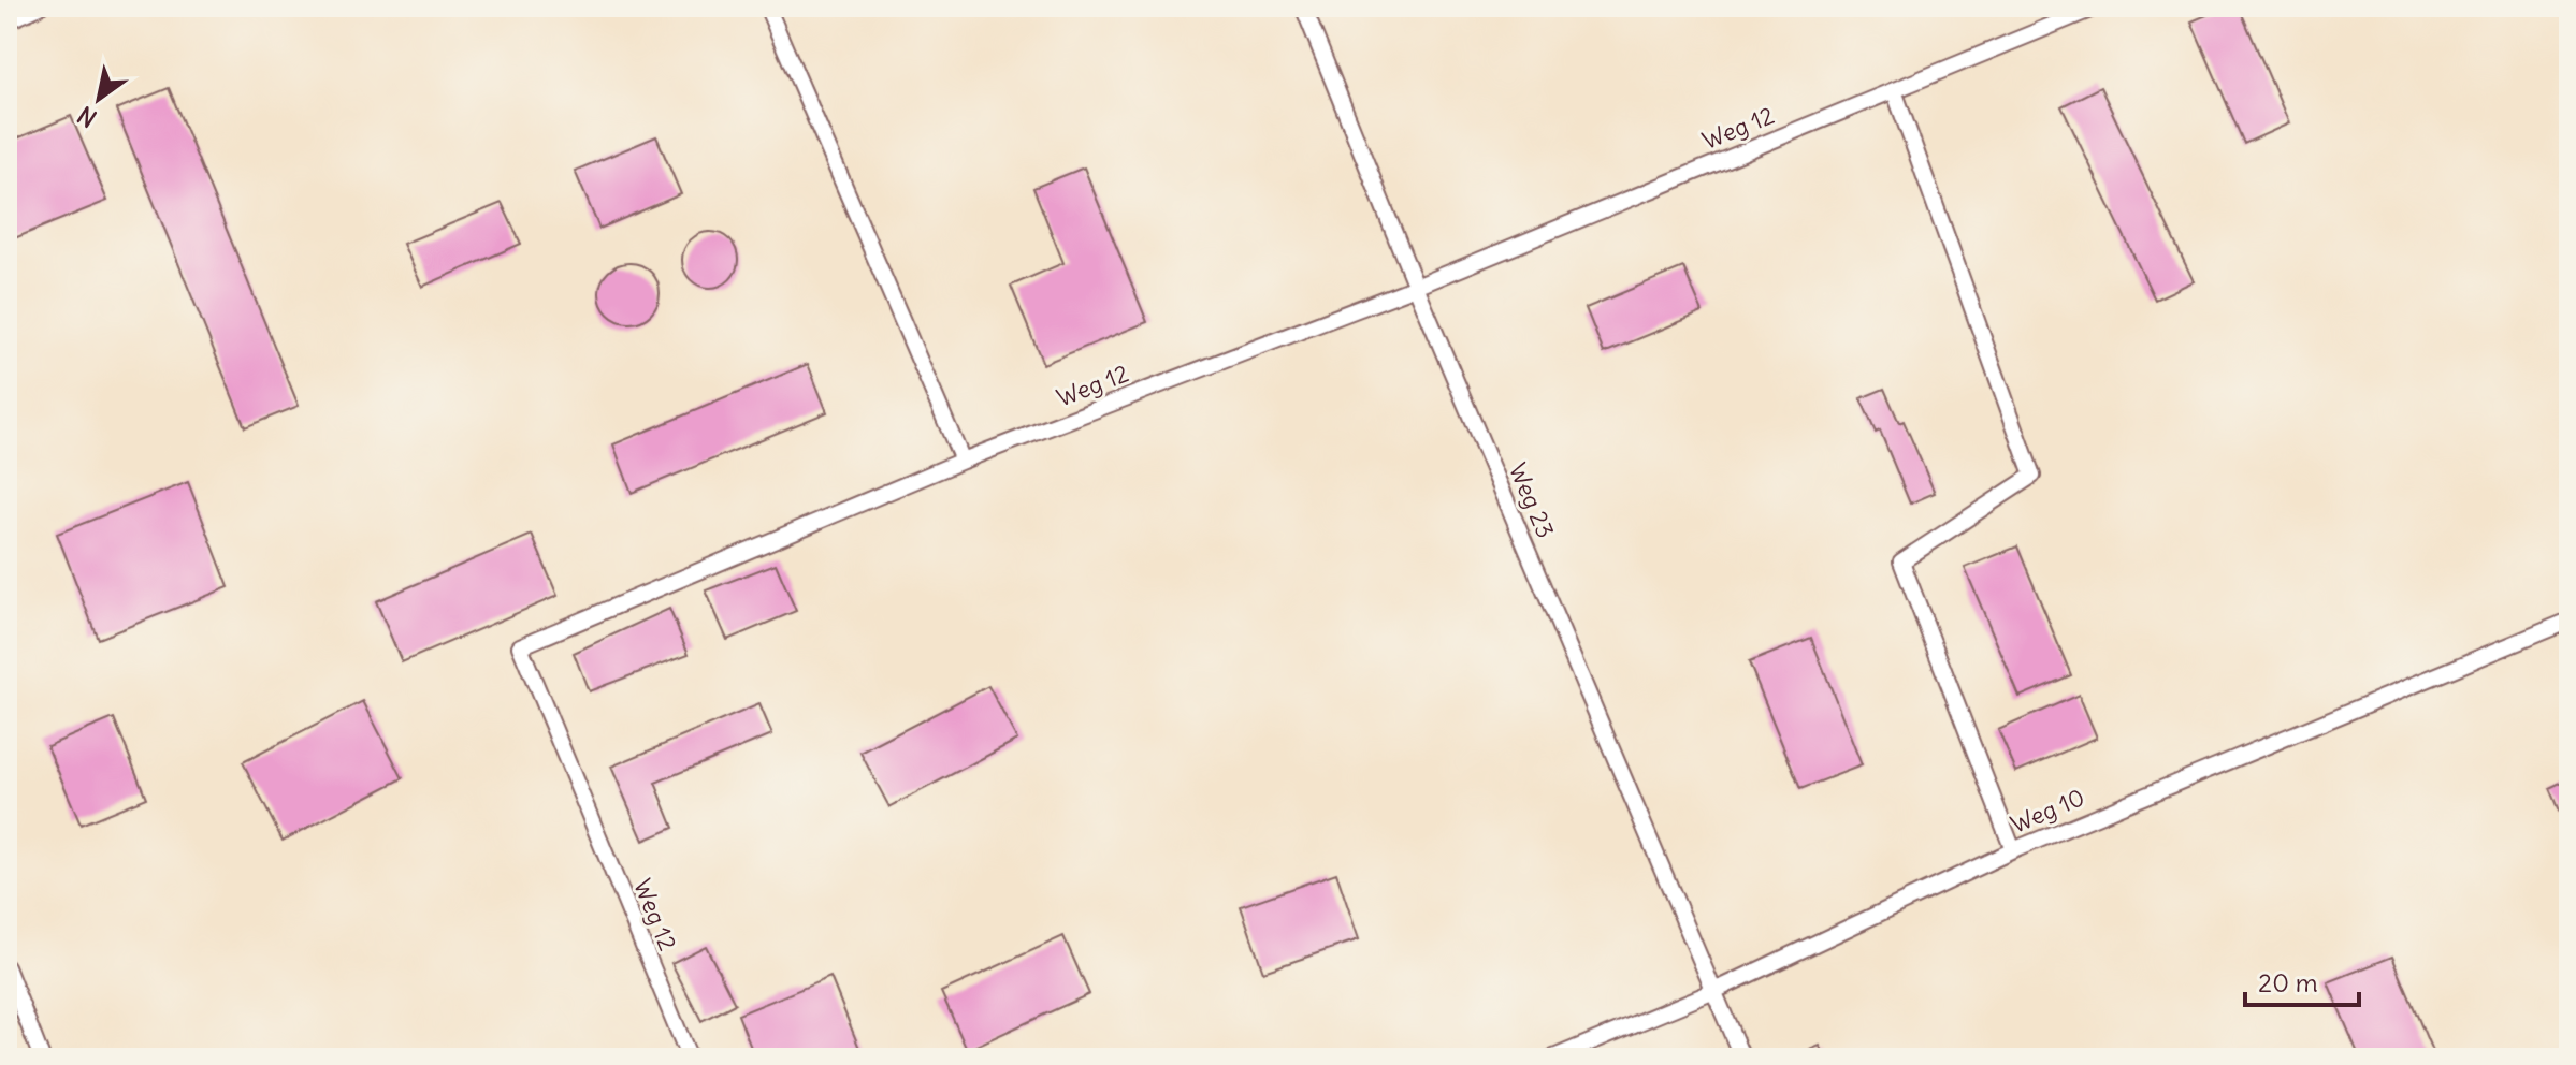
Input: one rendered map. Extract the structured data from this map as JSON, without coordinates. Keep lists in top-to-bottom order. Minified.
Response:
{"streets":{"lane":["Weg 12","Weg 23","Weg 10"]},"crossings":[["Weg 12","Weg 23"],["Weg 23","Weg 10"]],"scale_bar":"20 m","north":"bottom left"}
